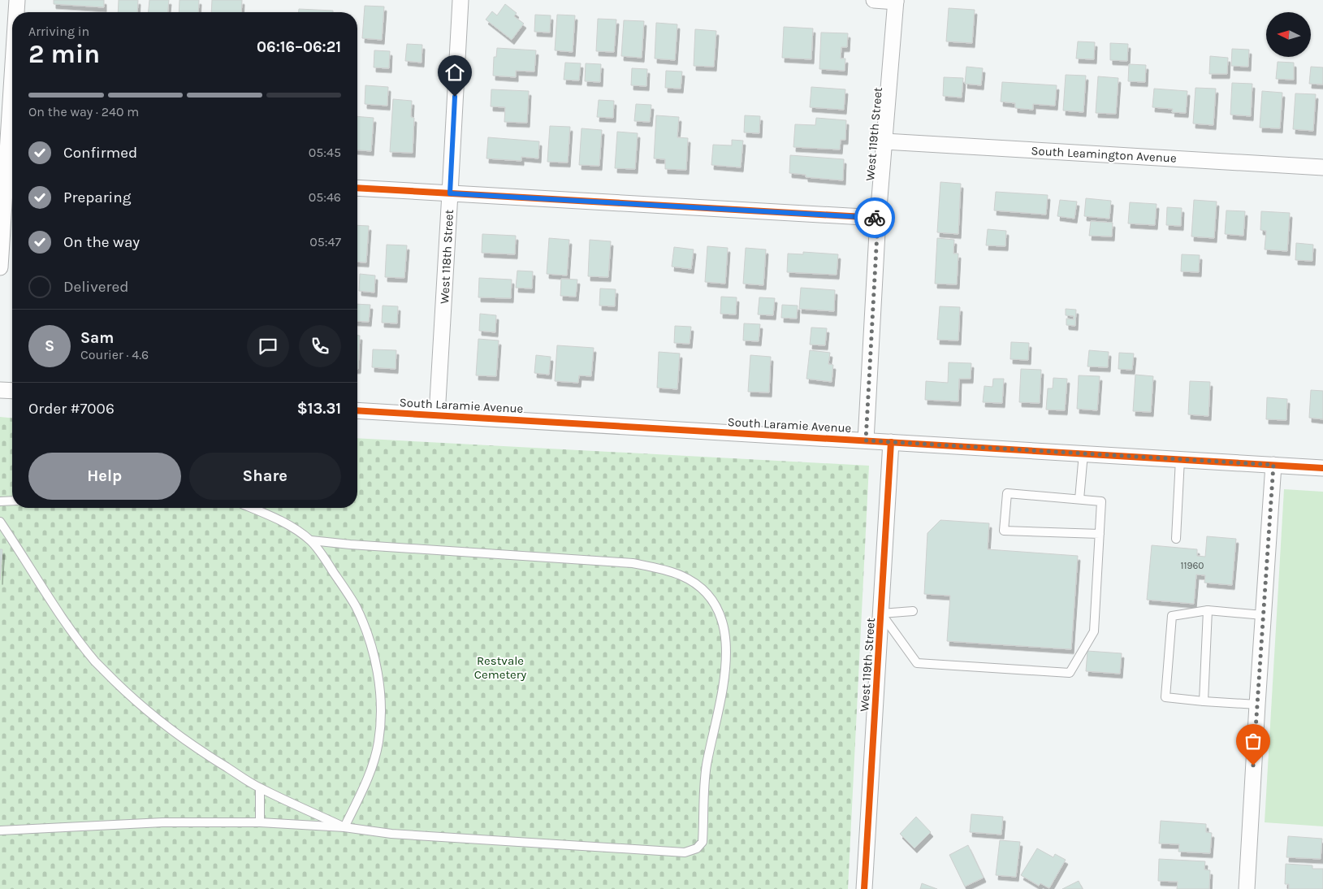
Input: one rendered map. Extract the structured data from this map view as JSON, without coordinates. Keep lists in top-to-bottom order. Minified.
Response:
{"streets":{"street":["West 119th Street","South Leamington Avenue","West 118th Street","South Laramie Avenue"]},"crossings":[["West 119th Street","South Leamington Avenue"],["West 119th Street","South Laramie Avenue"],["West 118th Street","South Laramie Avenue"]],"parks":["Restvale Cemetery"],"house_numbers":["11960"],"north":"left","page":{"heading":["2 min","Arriving in","06:16–06:21"],"panel":["Sam","Courier · 4.6","Order #7006","$13.31"],"bar":"On the way · 240 m","list":[["Confirmed","05:45"],["Preparing","05:46"],["On the way","05:47"],"Delivered"],"round":"S","buttons":["Help","Share"]}}
